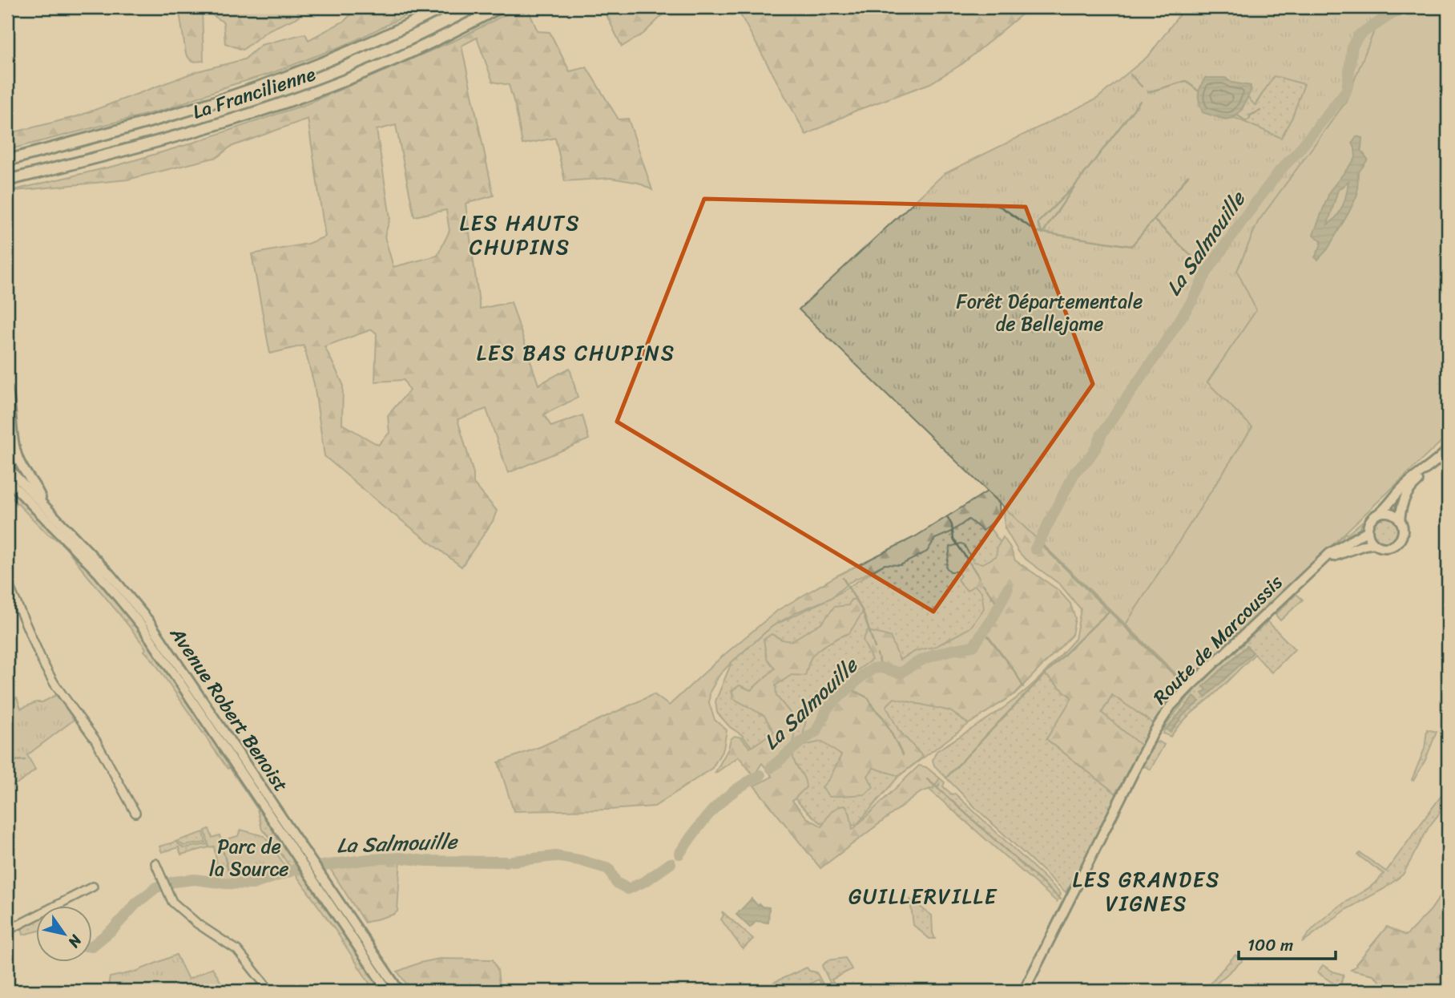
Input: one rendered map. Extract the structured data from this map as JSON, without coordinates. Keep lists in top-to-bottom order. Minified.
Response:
{"streets":{"highway":["La Francilienne"],"main road":["Route de Marcoussis","Avenue Robert Benoist"]},"districts":["LES HAUTS CHUPINS","LES BAS CHUPINS","LES GRANDES VIGNES","GUILLERVILLE"],"water":["La Salmouille"],"parks":["Forêt Départementale de Bellejame","Parc de la Source"],"scale_bar":"100 m","north":"bottom right"}
